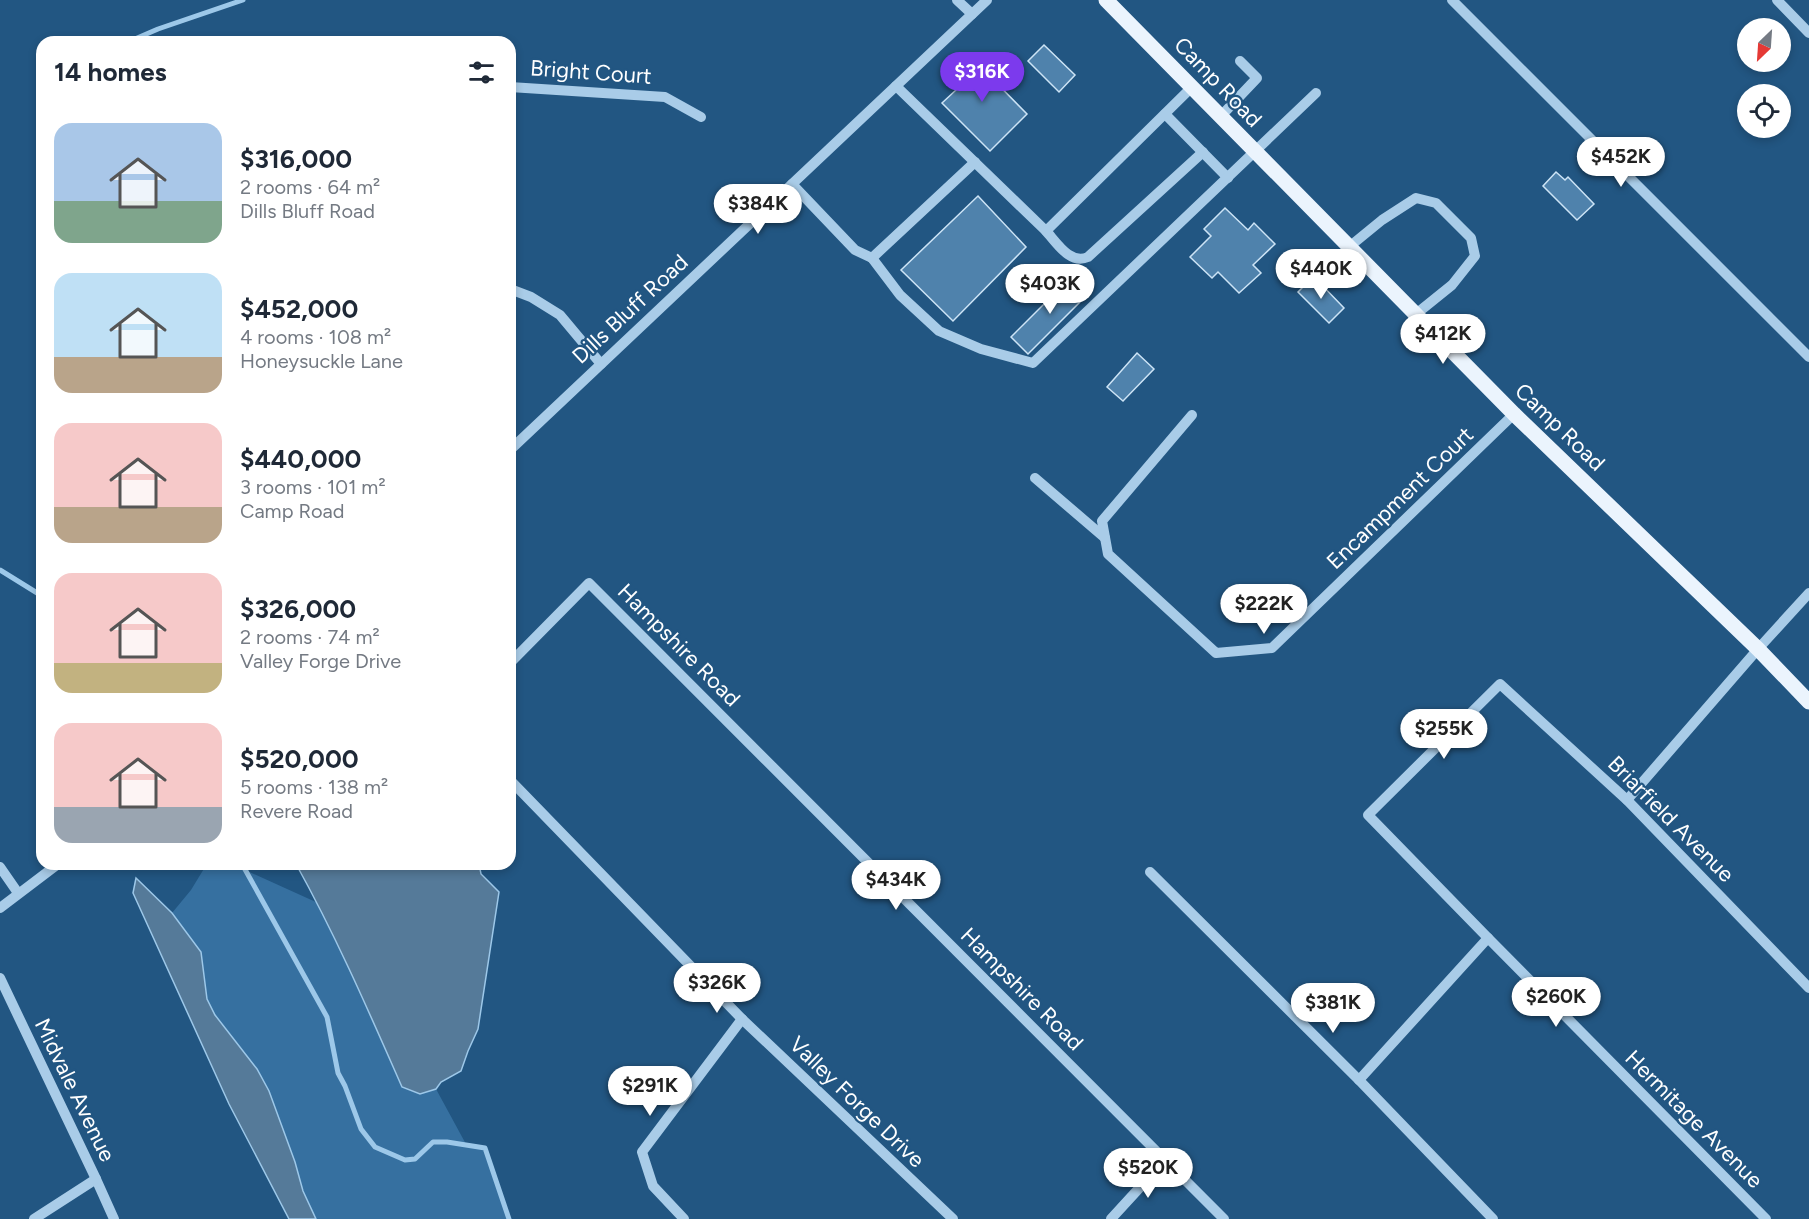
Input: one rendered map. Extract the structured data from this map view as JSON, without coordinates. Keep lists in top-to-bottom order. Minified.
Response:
{"streets":{"main road":["Camp Road"],"street":["Bright Court","Dills Bluff Road","Encampment Court","Hampshire Road","Briarfield Avenue","Midvale Avenue","Valley Forge Drive","Hermitage Avenue"]},"crossings":[["Camp Road","Encampment Court"],["Briarfield Avenue","Hermitage Avenue"]],"north":"bottom left","page":{"heading":"14 homes","price":["$316K","$452K","$384K","$440K","$403K","$412K","$222K","$255K","$434K","$326K","$260K","$381K","$291K","$520K"],"list":[{"name":"$316,000","note":"2 rooms · 64 m² · Dills Bluff Road"},{"name":"$452,000","note":"4 rooms · 108 m² · Honeysuckle Lane"},{"name":"$440,000","note":"3 rooms · 101 m² · Camp Road"},{"name":"$326,000","note":"2 rooms · 74 m² · Valley Forge Drive"},{"name":"$520,000","note":"5 rooms · 138 m² · Revere Road"}]}}
